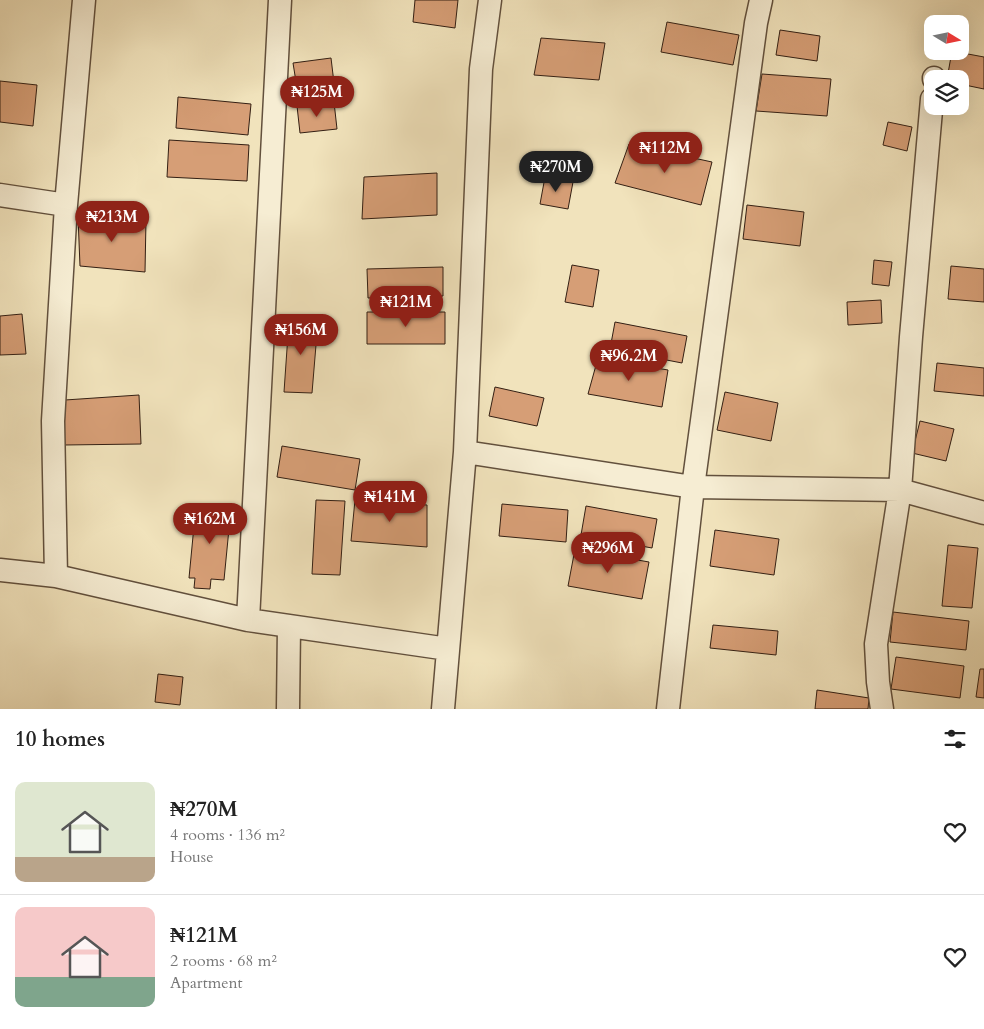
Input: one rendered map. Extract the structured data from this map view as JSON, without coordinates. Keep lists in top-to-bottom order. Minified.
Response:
{"north":"right","page":{"price":["₦125M","₦112M","₦270M","₦213M","₦121M","₦156M","₦96.2M","₦141M","₦162M","₦296M"],"heading":"10 homes","list":[{"name":"₦270M","note":"4 rooms · 136 m² · House"},{"name":"₦121M","note":"2 rooms · 68 m² · Apartment"}]}}
